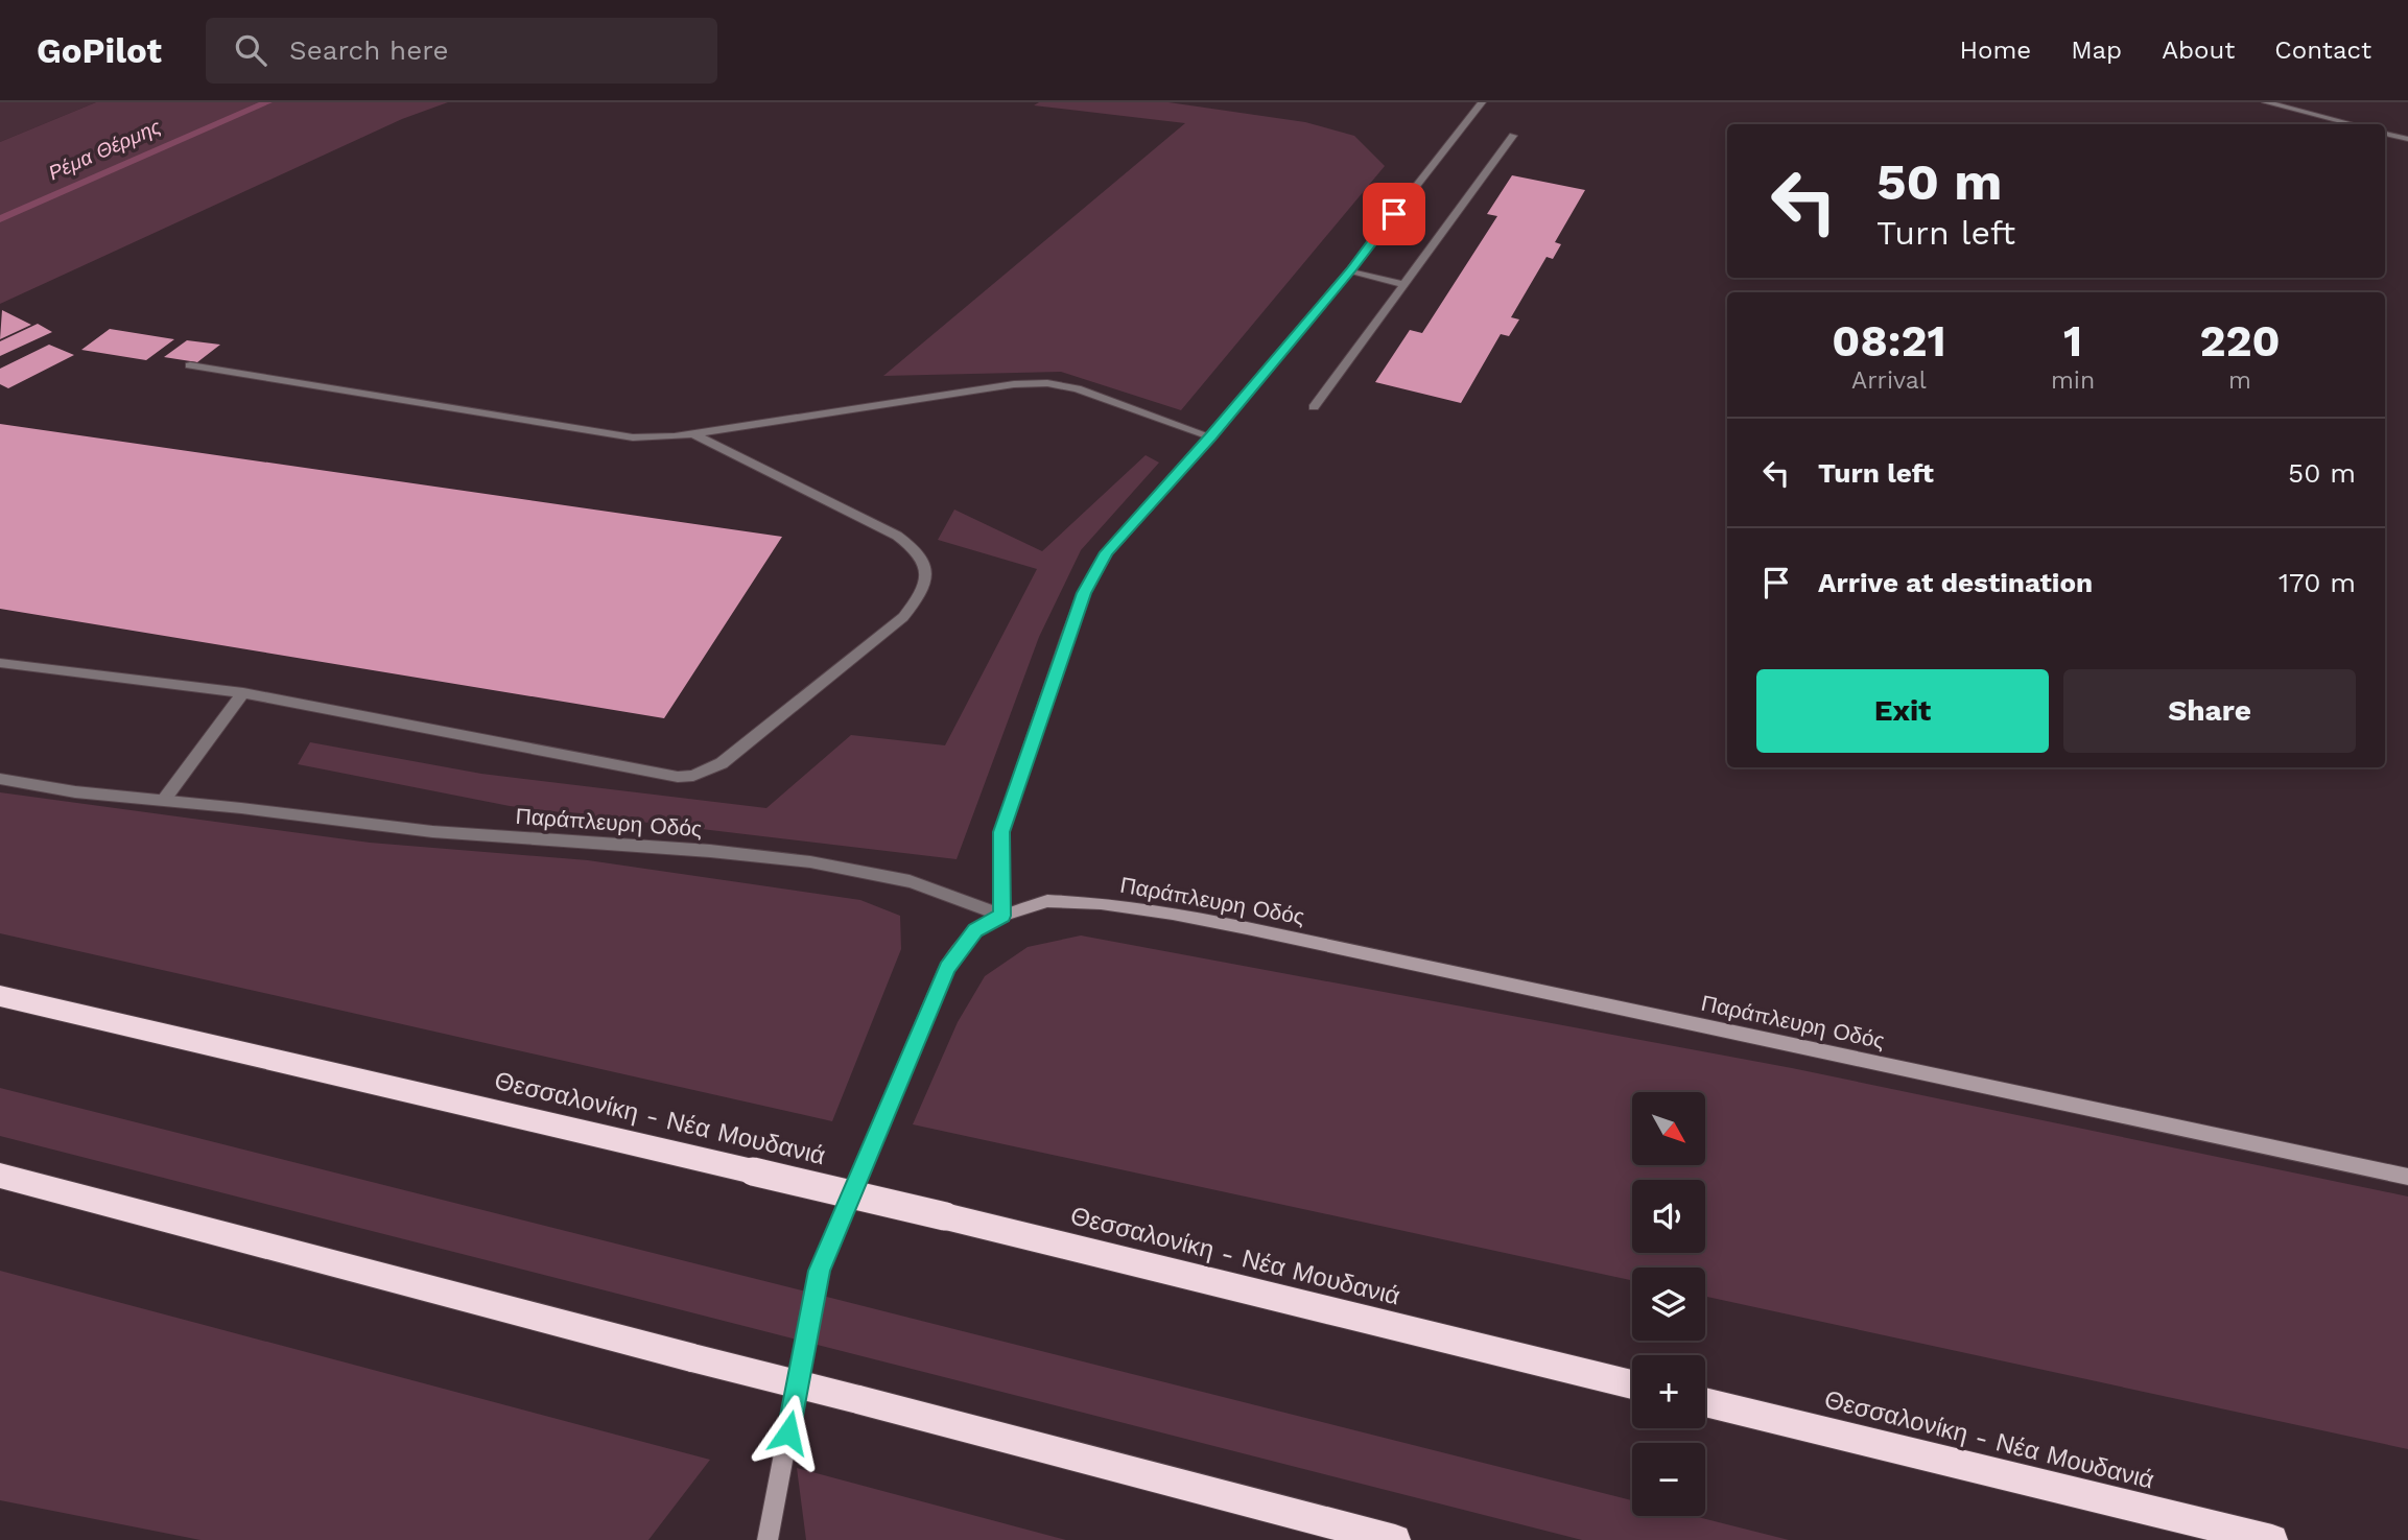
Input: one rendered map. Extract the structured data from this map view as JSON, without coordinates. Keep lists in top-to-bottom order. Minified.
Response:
{"streets":{"highway":["Θεσσαλονίκη - Νέα Μουδανιά"],"street":["Παράπλευρη Οδός"]},"water":["Ρέμα Θέρμης"],"north":"bottom right","page":{"header":"GoPilot","search":"Search here","nav":["Home","Map","About","Contact"],"turn":["50 m","Turn left"],"eta":["08:21","Arrival","1","min","220","m"],"list":[{"name":"Turn left","value":"50 m"},{"name":"Arrive at destination","value":"170 m"}],"buttons":["Exit","Share"],"map_buttons":["+","−"]}}
